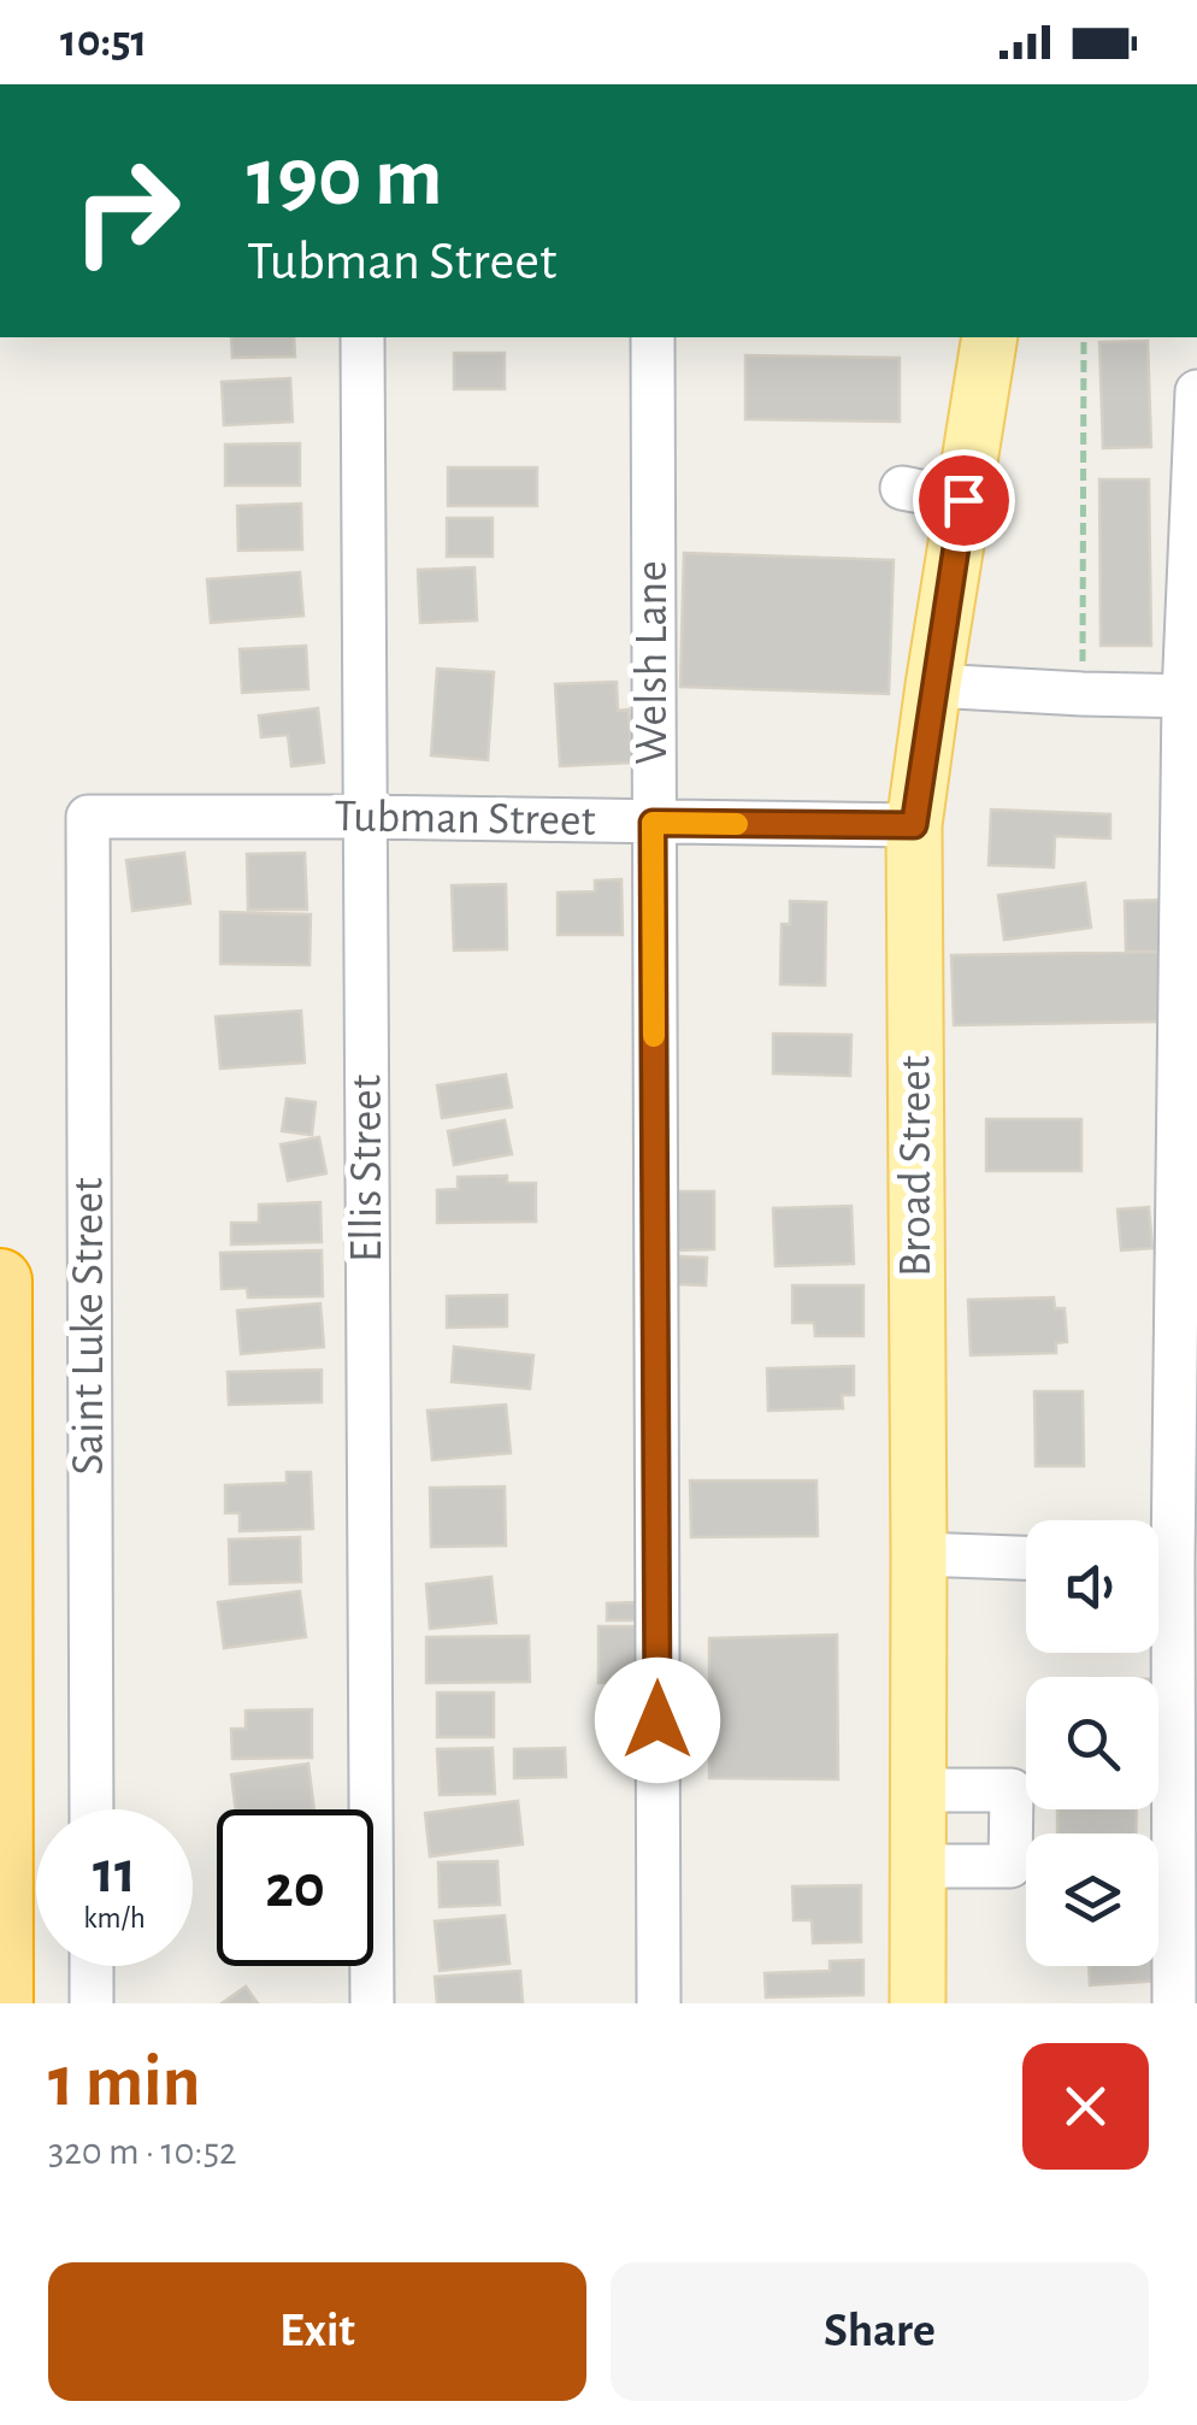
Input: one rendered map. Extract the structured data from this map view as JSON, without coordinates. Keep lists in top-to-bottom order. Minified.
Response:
{"streets":{"main road":["Broad Street"],"street":["Welsh Lane","Tubman Street","Ellis Street","Saint Luke Street"]},"crossings":[["Welsh Lane","Tubman Street"],["Tubman Street","Broad Street"],["Tubman Street","Ellis Street"],["Tubman Street","Saint Luke Street"]],"page":{"status":"10:51","turn":["190 m","Tubman Street"],"speed":"11 km/h","limit":"20","heading":["1 min","320 m · 10:52"],"buttons":["Exit","Share"]}}
